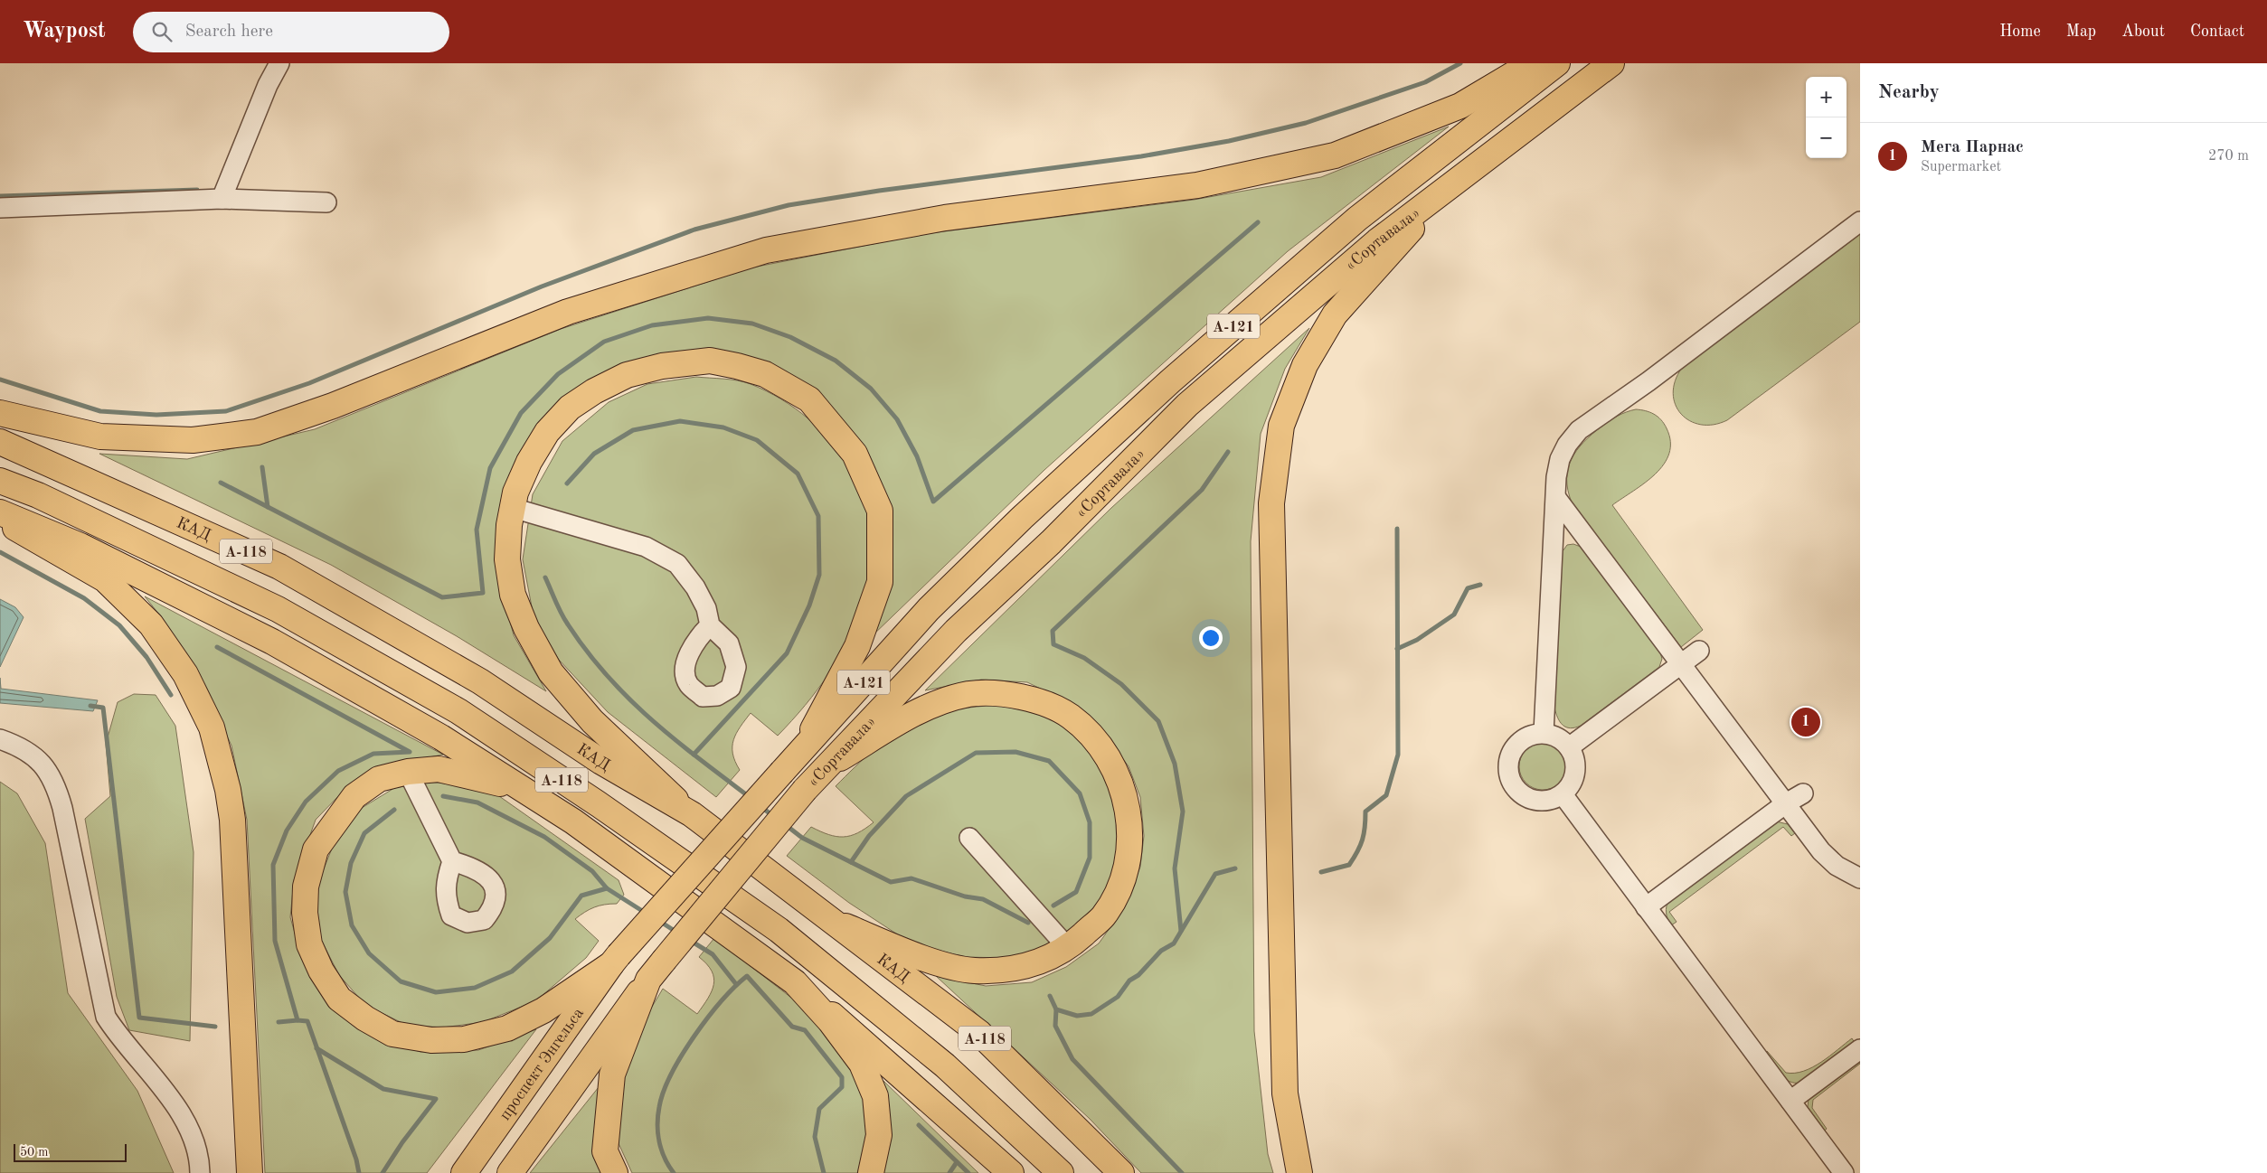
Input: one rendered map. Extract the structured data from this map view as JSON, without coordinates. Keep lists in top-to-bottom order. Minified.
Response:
{"streets":{"main road":["«Сортавала»","А-121","КАД","А-118","проспект Энгельса"]},"crossings":[["«Сортавала»","проспект Энгельса"]],"scale_bar":"50 m","page":{"header":"Waypost","search":"Search here","nav":["Home","Map","About","Contact"],"heading":"Nearby","map_buttons":["+","−"],"list":[{"mark":"1","name":"Мега Парнас","note":"Supermarket","value":"270 m"}],"pins":"1","scale":"50 m"}}
